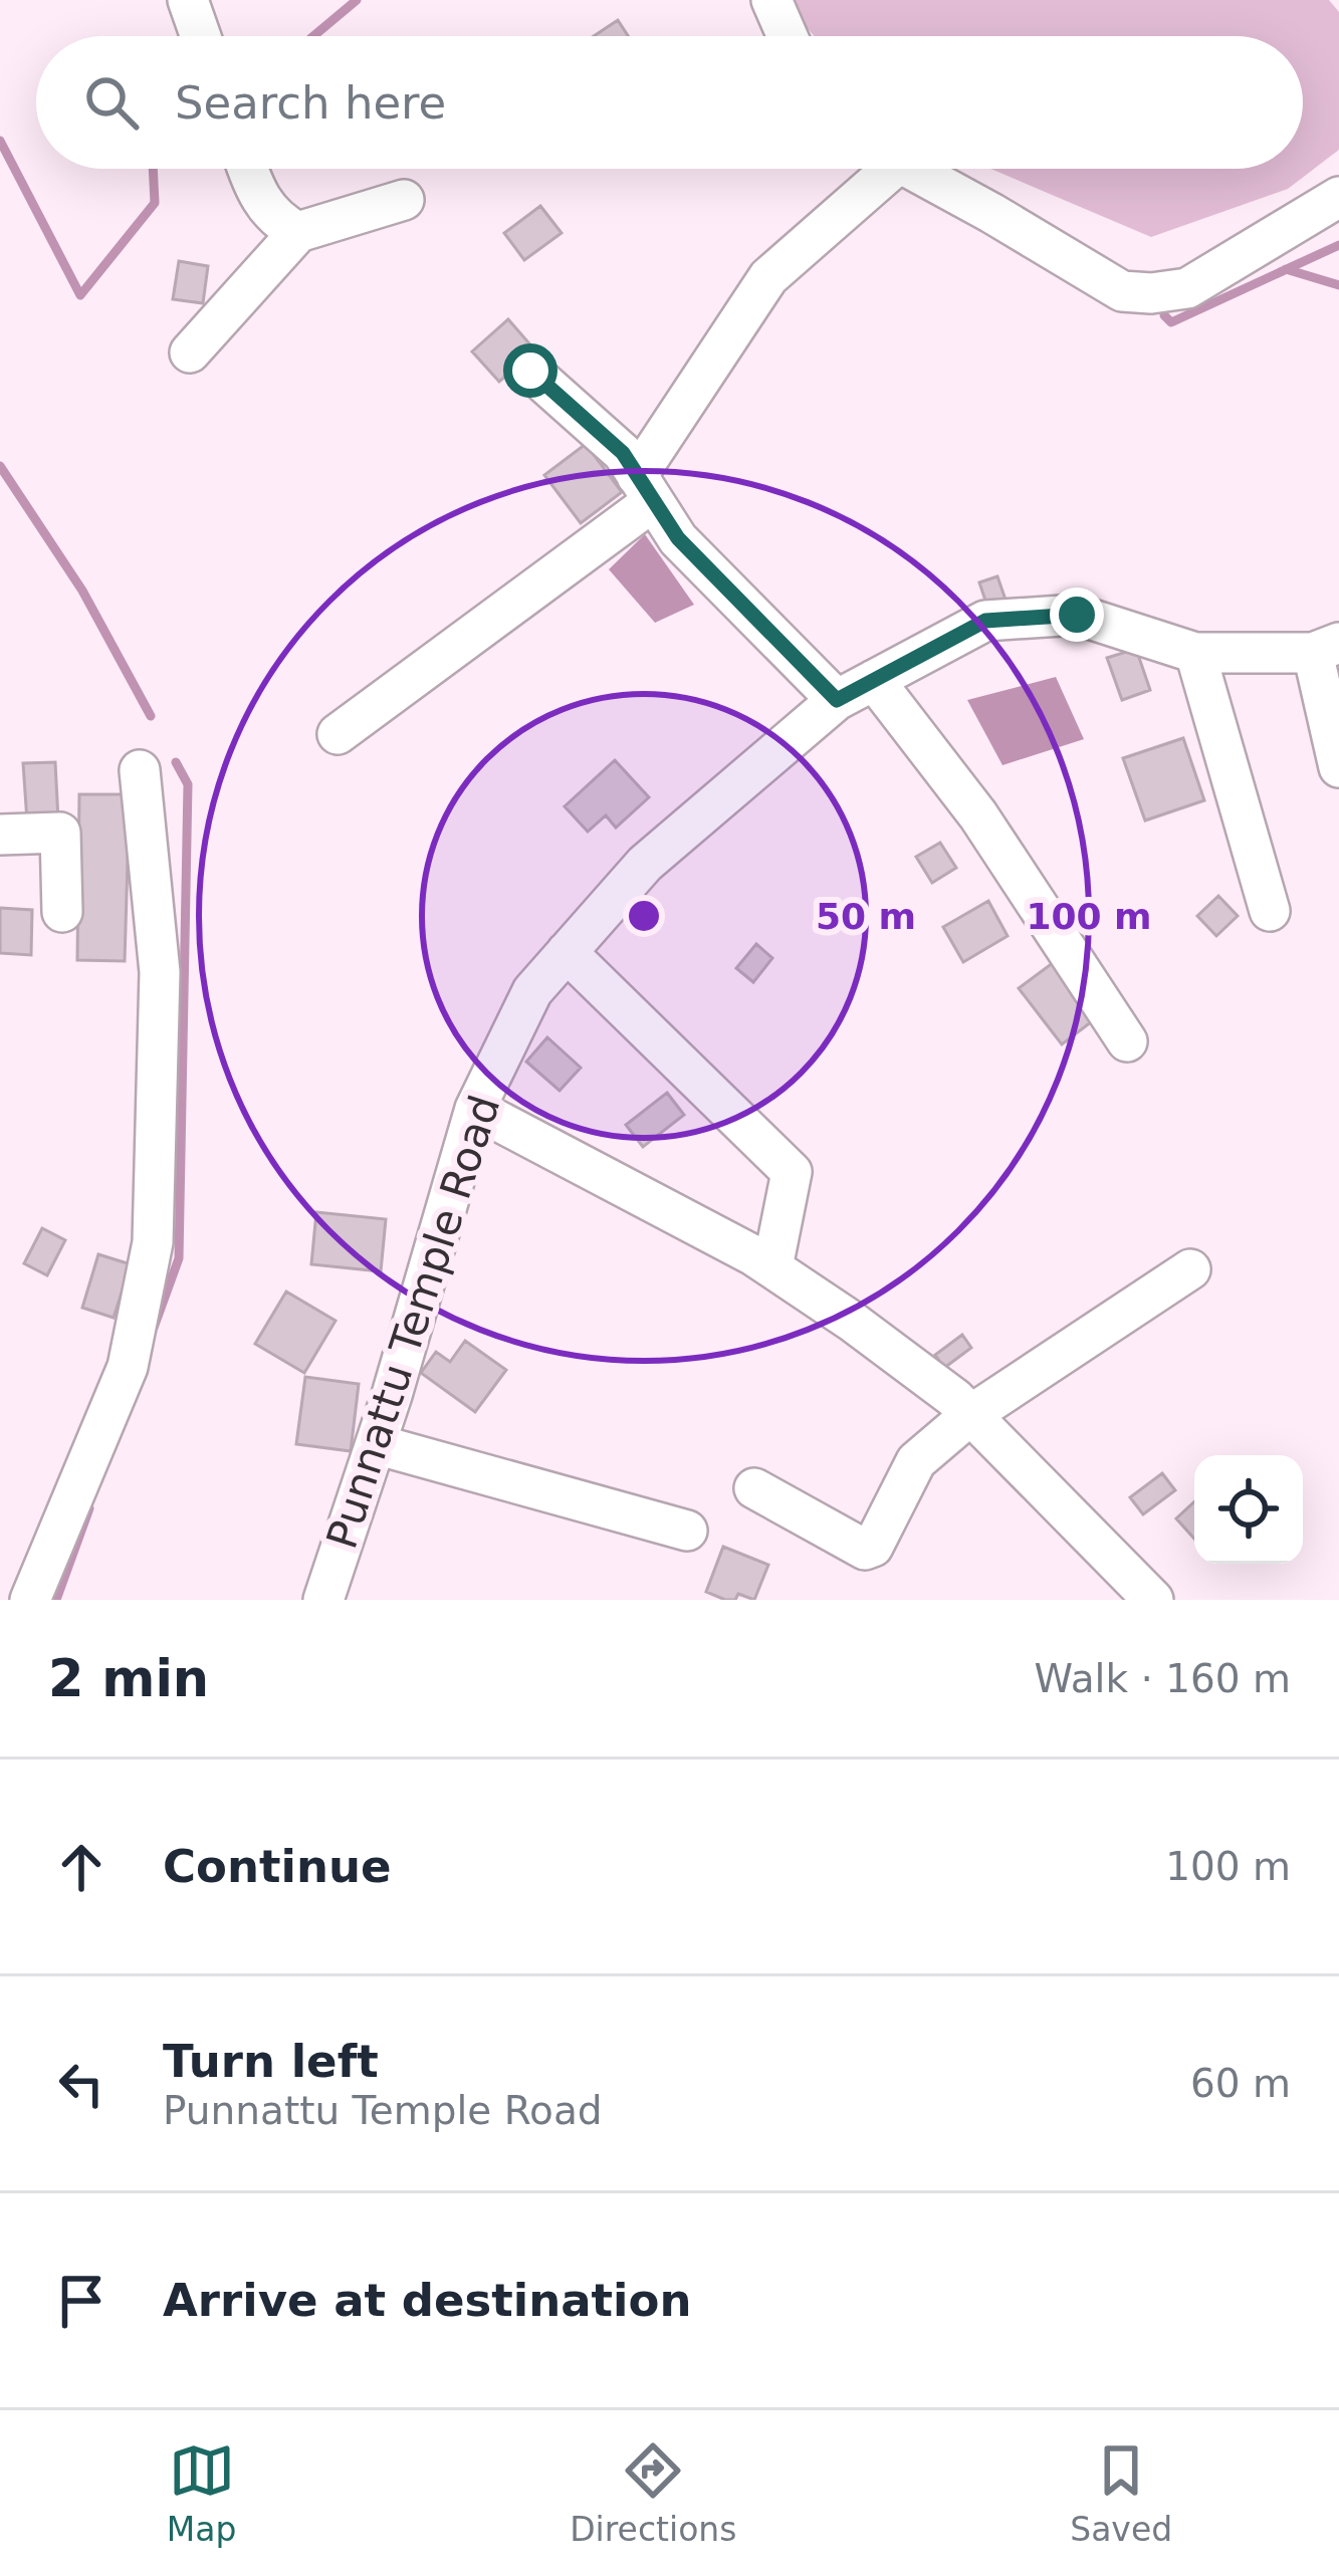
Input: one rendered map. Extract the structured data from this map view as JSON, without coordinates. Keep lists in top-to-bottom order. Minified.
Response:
{"streets":{"street":["Punnattu Temple Road"]},"page":{"search":"Search here","heading":["2 min","Walk · 160 m"],"list":[["Continue","100 m"],["Turn left","Punnattu Temple Road","60 m"],"Arrive at destination"],"nav":["Map","Directions","Saved"]},"rings":["50 m","100 m"]}
